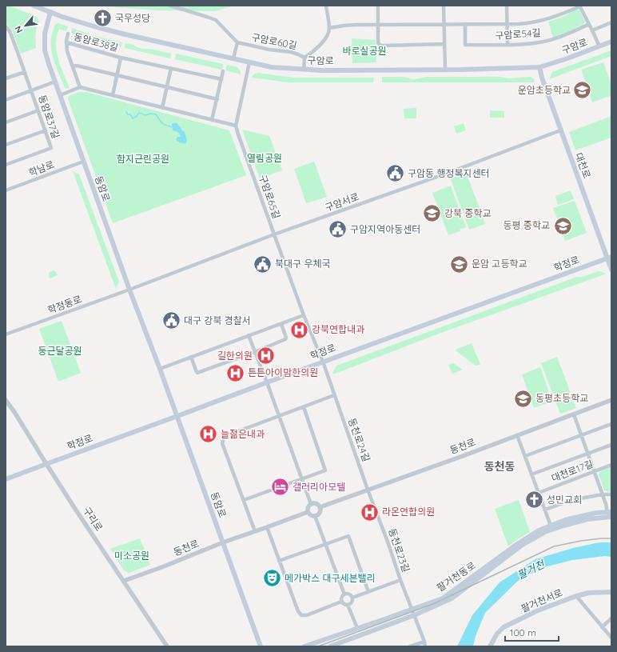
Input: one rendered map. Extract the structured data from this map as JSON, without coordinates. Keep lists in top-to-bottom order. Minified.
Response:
{"streets":{"main road":["구암로","대천로","동암로","학정로","팔거천동로","팔거천서로"],"street":["구암로54길","구암로60길","동암로38길","동암로37길","학남로","구암로65길","구암서로","학정동로","동천로24길","동천로","대천로17길","구리로","동천로23길"]},"crossings":[["구암로54길","구암로"],["구암로60길","구암로"],["구암로","대천로"],["구암로","동암로"],["구암로","구암로65길"],["동암로37길","동암로"],["대천로","구암서로"],["대천로","학정로"],["학남로","동암로"],["동암로","구암서로"],["동암로","학정로"],["동암로","학정동로"],["동암로","동천로"],["구암로65길","구암서로"],["구암로65길","학정로"],["구암로65길","동천로24길"],["구암서로","학정동로"],["학정로","동천로24길"],["학정로","구리로"],["동천로24길","동천로"],["동천로24길","동천로23길"],["동천로","구리로"],["동천로","동천로23길"],["동천로23길","팔거천동로"]],"districts":["동천동"],"water":["팔거천"],"parks":["바로실공원","열림공원","함지근린공원","둥근달공원","미소공원"],"places":{"church":["국우성당","성민교회"],"school or university":["운암초등학교","강북 중학교","동평 중학교","운암 고등학교","동평초등학교"],"public building":["구암동 행정복지센터","구암지역아동센터","북대구 우체국","대구 강북 경찰서"],"hospital":["강북연합내과","길한의원","튼튼아이맘한의원","늘젊은내과","라온연합의원"],"hotel":["갤러리아모텔"],"theatre":["메가박스 대구세븐밸리"]},"scale_bar":"100 m","north":"bottom left"}
